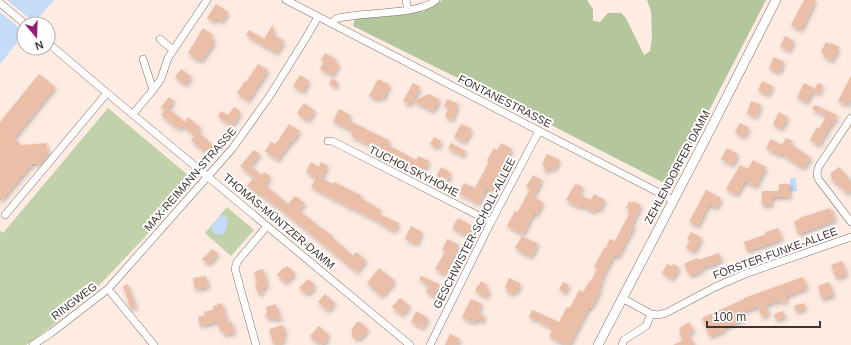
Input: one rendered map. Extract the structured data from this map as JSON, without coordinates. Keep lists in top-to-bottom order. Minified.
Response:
{"streets":{"main road":["ZEHLENDORFER DAMM"],"street":["FONTANESTRASSE","TUCHOLSKYHÖHE","MAX-REIMANN-STRASSE","THOMAS-MÜNTZER-DAMM","GESCHWISTER-SCHOLL-ALLEE","FÖRSTER-FUNKE-ALLEE","RINGWEG"]},"crossings":[["FONTANESTRASSE","ZEHLENDORFER DAMM"],["FONTANESTRASSE","MAX-REIMANN-STRASSE"],["FONTANESTRASSE","GESCHWISTER-SCHOLL-ALLEE"],["TUCHOLSKYHÖHE","GESCHWISTER-SCHOLL-ALLEE"],["MAX-REIMANN-STRASSE","THOMAS-MÜNTZER-DAMM"],["MAX-REIMANN-STRASSE","RINGWEG"]],"scale_bar":"100 m","north":"bottom"}
